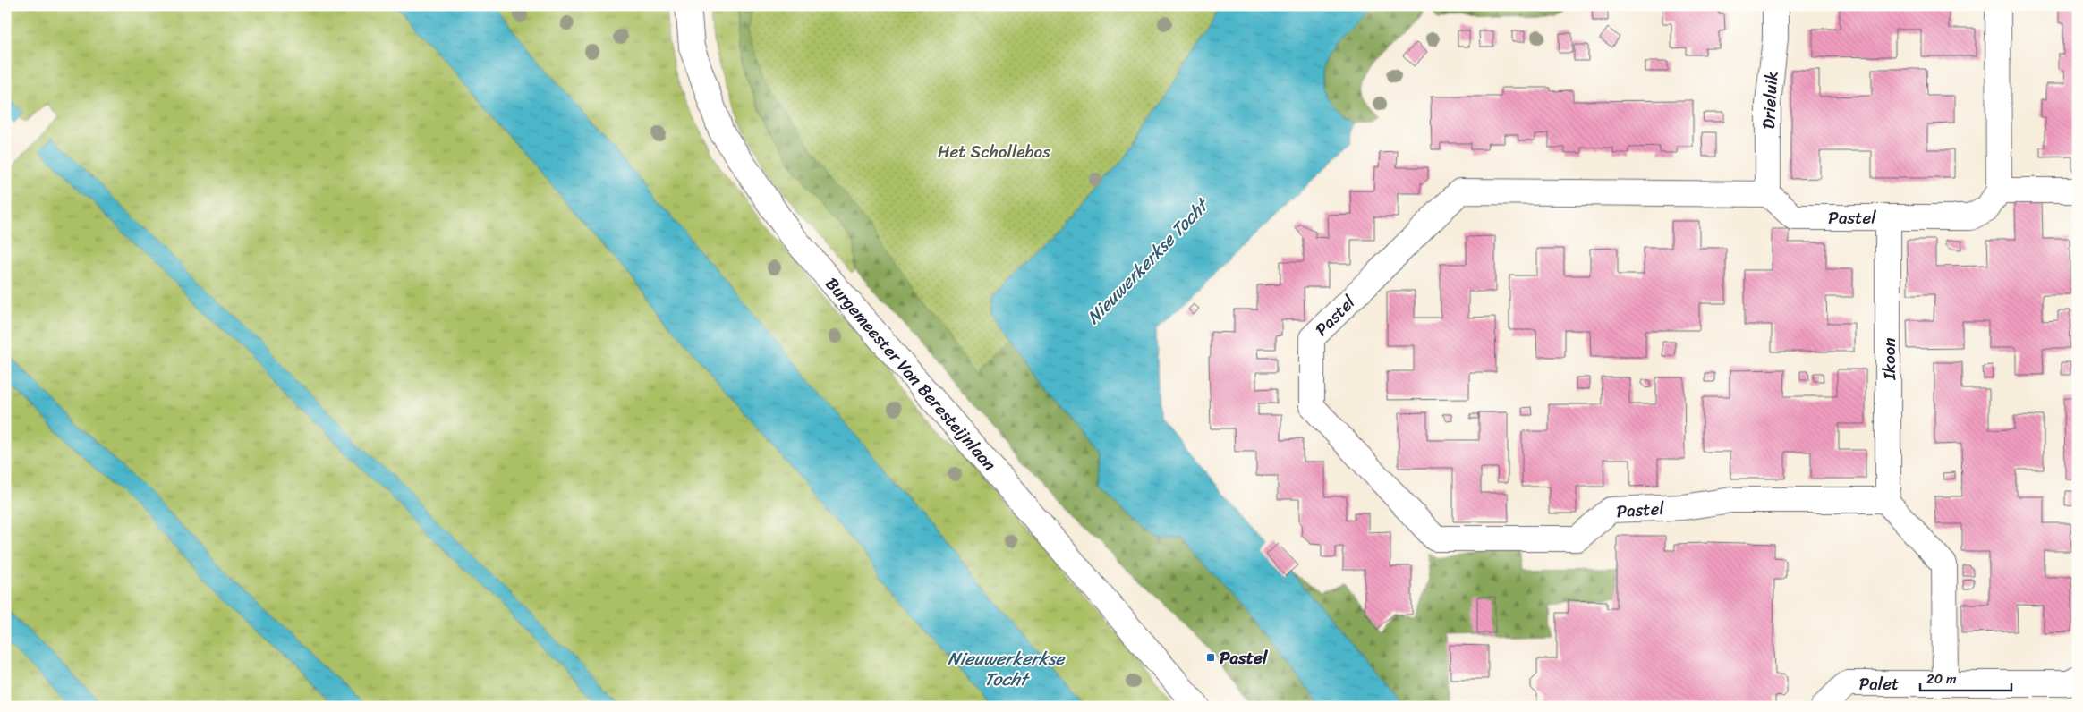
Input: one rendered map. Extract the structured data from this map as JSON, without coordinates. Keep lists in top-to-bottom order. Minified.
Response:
{"streets":{"street":["Drieluik","Pastel","Ikoon","Burgemeester Van Beresteijnlaan","Palet"]},"crossings":[["Drieluik","Pastel"],["Pastel","Ikoon"]],"water":["Nieuwerkerkse Tocht"],"parks":["Het Schollebos"],"places":{"transit":["Pastel"]},"scale_bar":"20 m"}
